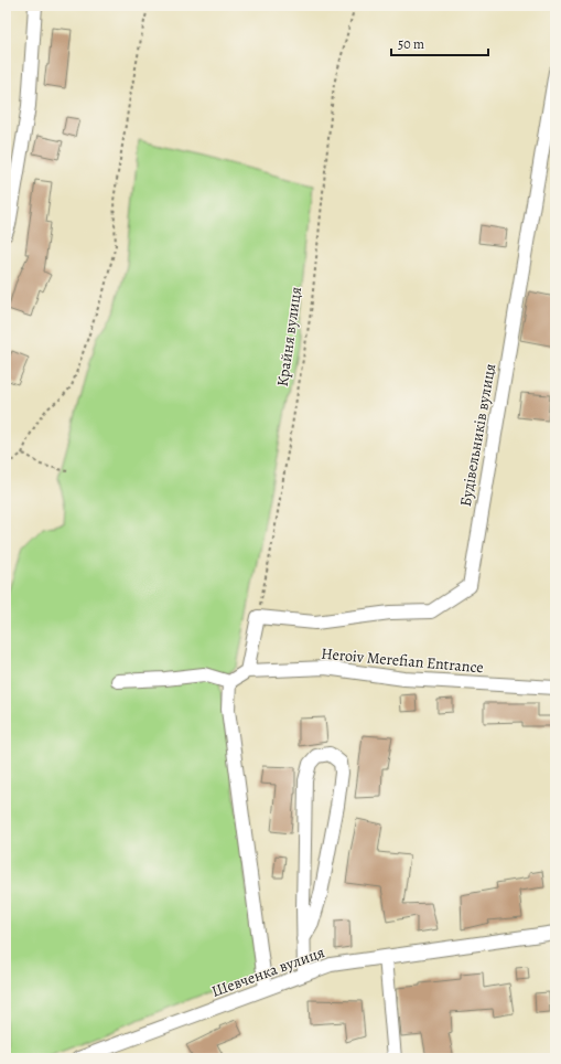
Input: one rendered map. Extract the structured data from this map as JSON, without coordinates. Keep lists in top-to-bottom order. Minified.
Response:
{"streets":{"street":["Будівельників вулиця","Heroiv Merefian Entrance","Шевченка вулиця"],"path":["Крайня вулиця"]},"crossings":[["Крайня вулиця","Будівельників вулиця"]],"scale_bar":"50 m"}
